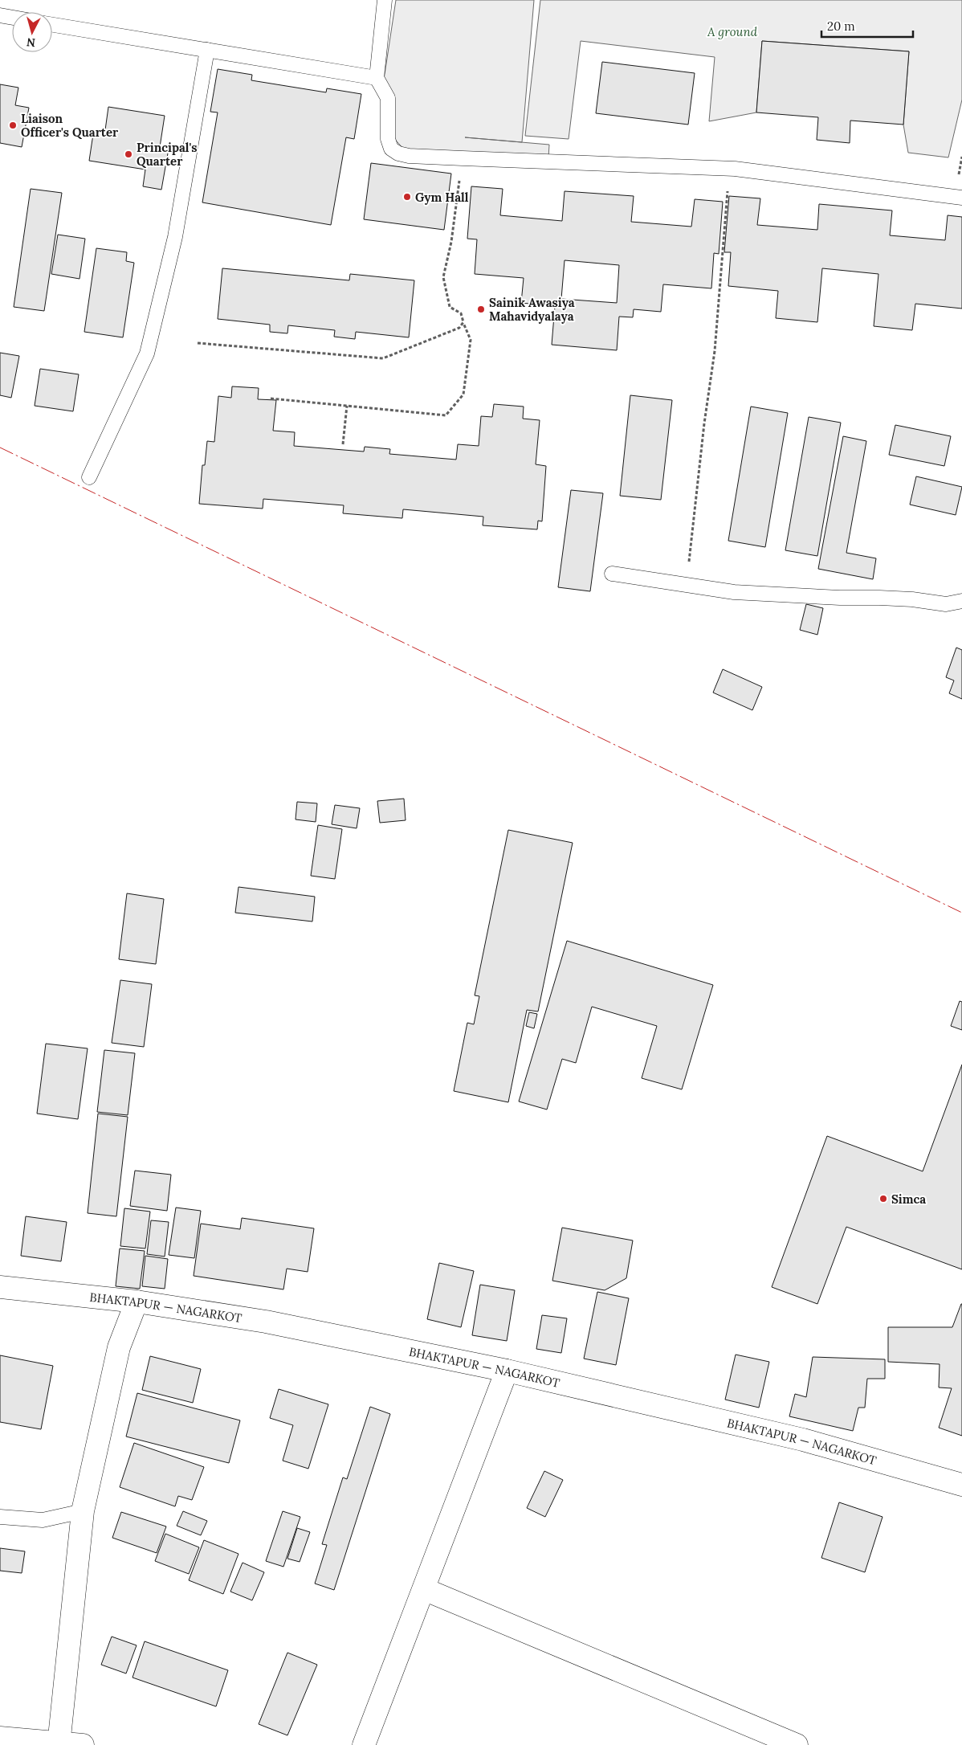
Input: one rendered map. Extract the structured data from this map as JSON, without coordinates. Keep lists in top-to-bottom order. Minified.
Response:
{"streets":{"street":["BHAKTAPUR — NAGARKOT"]},"parks":["A ground"],"places":["Liaison Officer's Quarter","Principal's Quarter","Gym Hall","Sainik Awasiya Mahavidyalaya","Simca"],"scale_bar":"20 m","north":"bottom"}
